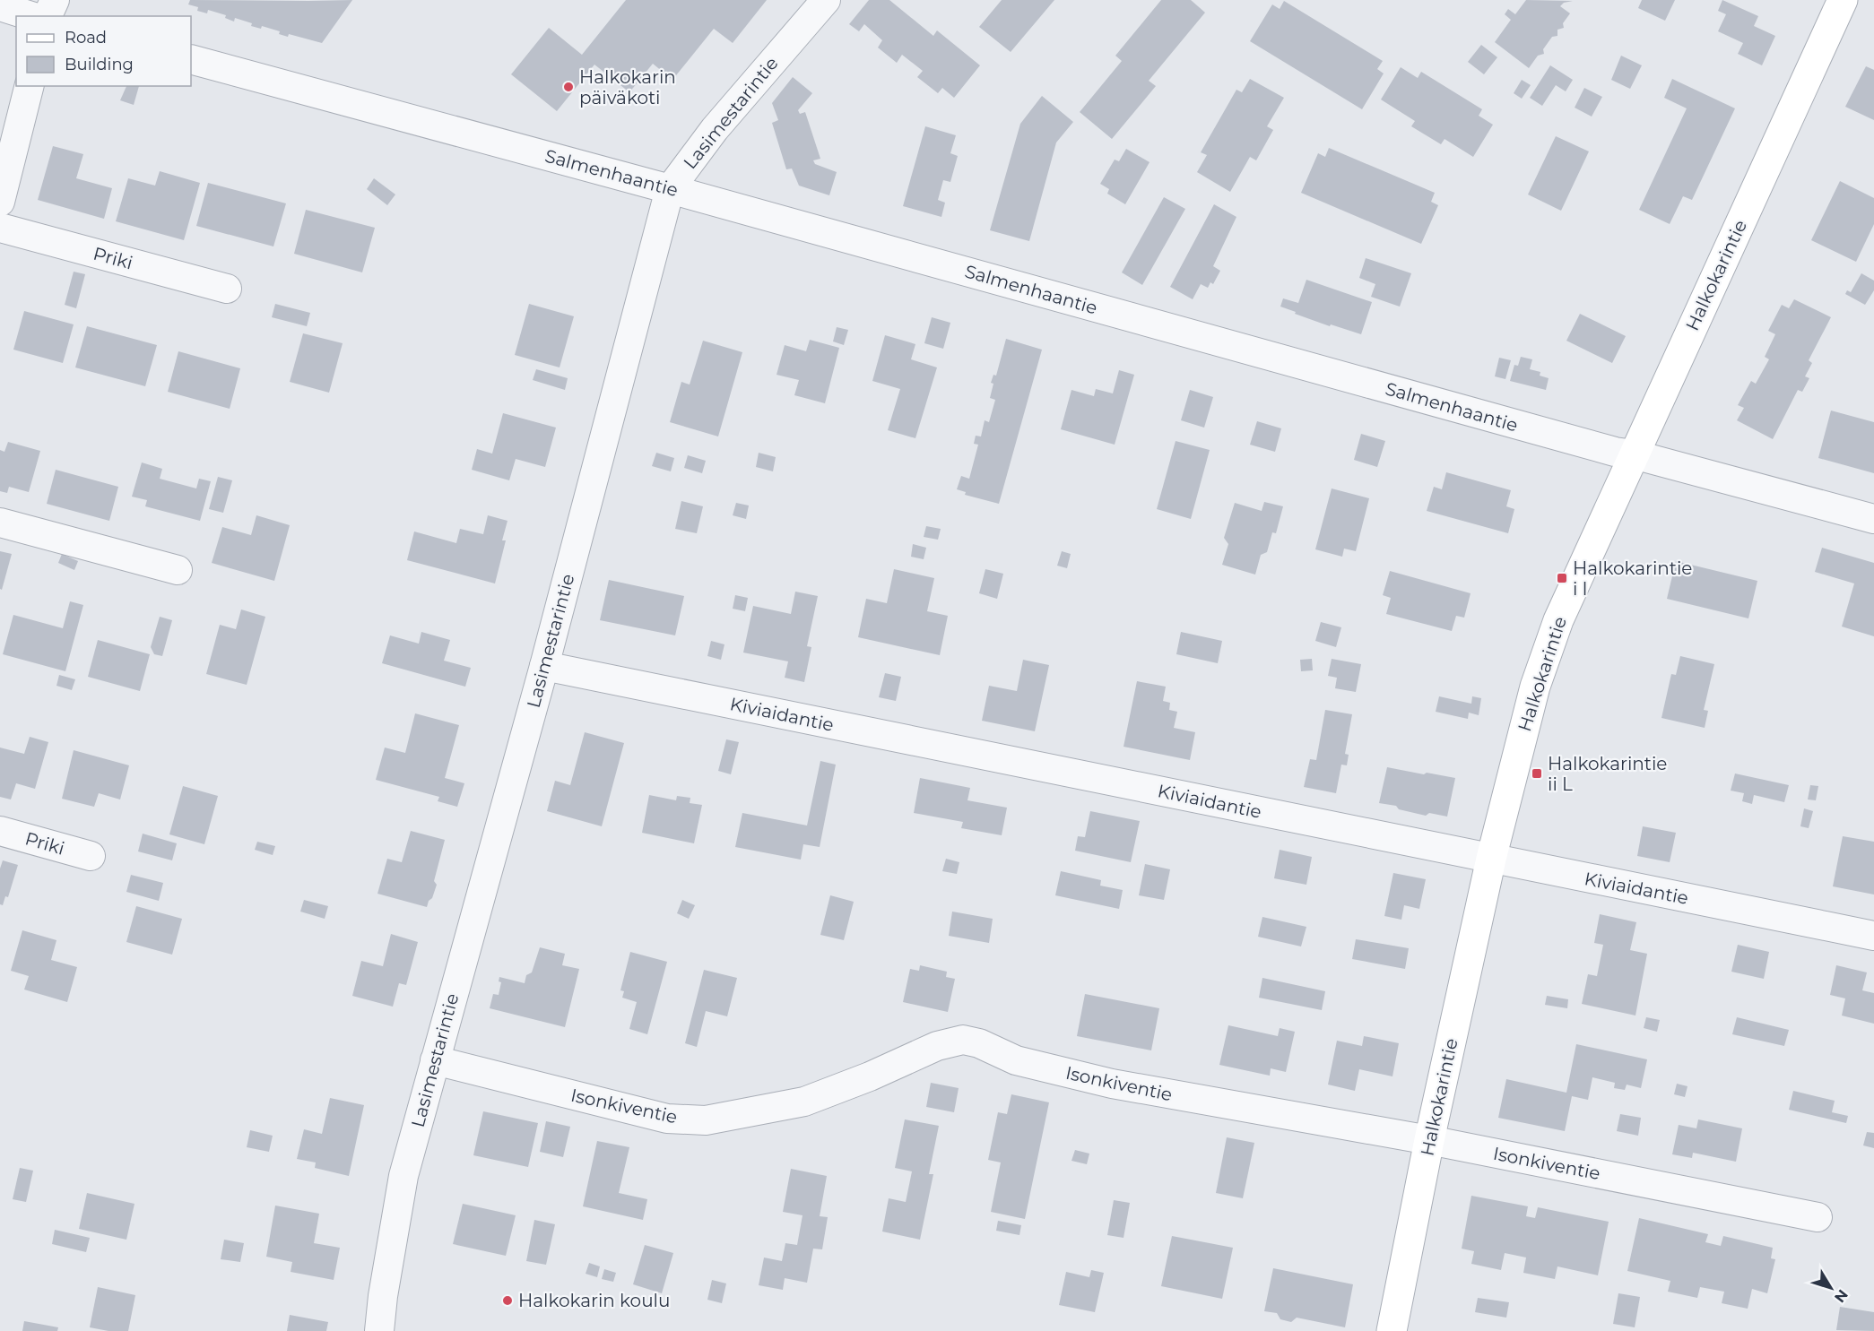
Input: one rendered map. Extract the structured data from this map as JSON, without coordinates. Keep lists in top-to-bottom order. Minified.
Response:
{"streets":{"street":["Lasimestarintie","Salmenhaantie","Priki","Halkokarintie","Kiviaidantie","Isonkiventie"]},"crossings":[["Lasimestarintie","Salmenhaantie"],["Lasimestarintie","Kiviaidantie"],["Lasimestarintie","Isonkiventie"],["Salmenhaantie","Halkokarintie"],["Halkokarintie","Kiviaidantie"],["Halkokarintie","Isonkiventie"]],"places":{"other":["Halkokarin päiväkoti","Halkokarin koulu"],"transit":["Halkokarintie i I","Halkokarintie ii L"]},"legend":["Road","Building"],"north":"bottom right"}
